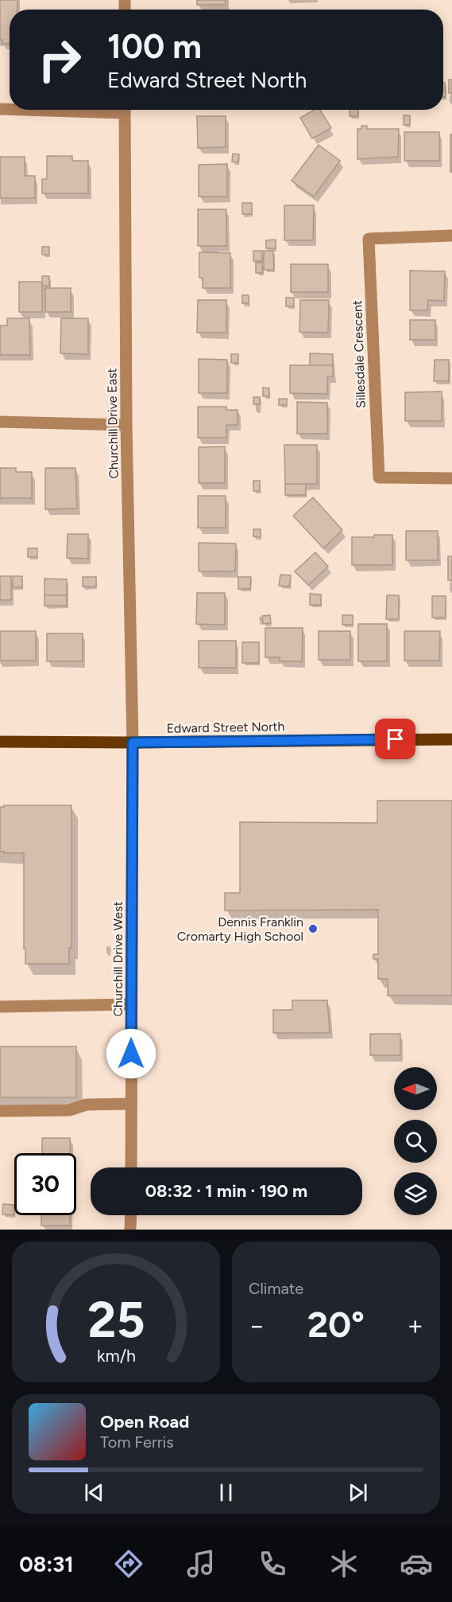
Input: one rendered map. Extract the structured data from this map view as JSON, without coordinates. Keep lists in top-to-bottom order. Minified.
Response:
{"streets":{"main road":["Edward Street North"],"street":["Sillesdale Crescent","Churchill Drive East","Churchill Drive West"]},"crossings":[["Churchill Drive East","Edward Street North"],["Churchill Drive East","Churchill Drive West"],["Edward Street North","Churchill Drive West"]],"places":["Dennis Franklin Cromarty High School"],"north":"left","page":{"turn":["100 m","Edward Street North"],"limit":"30","trip":"08:32 · 1 min · 190 m","tile":"Climate","heat":["−","20°","+"],"song":["Open Road","Tom Ferris"],"tabs":"08:31","gauge":["25","km/h"]}}
